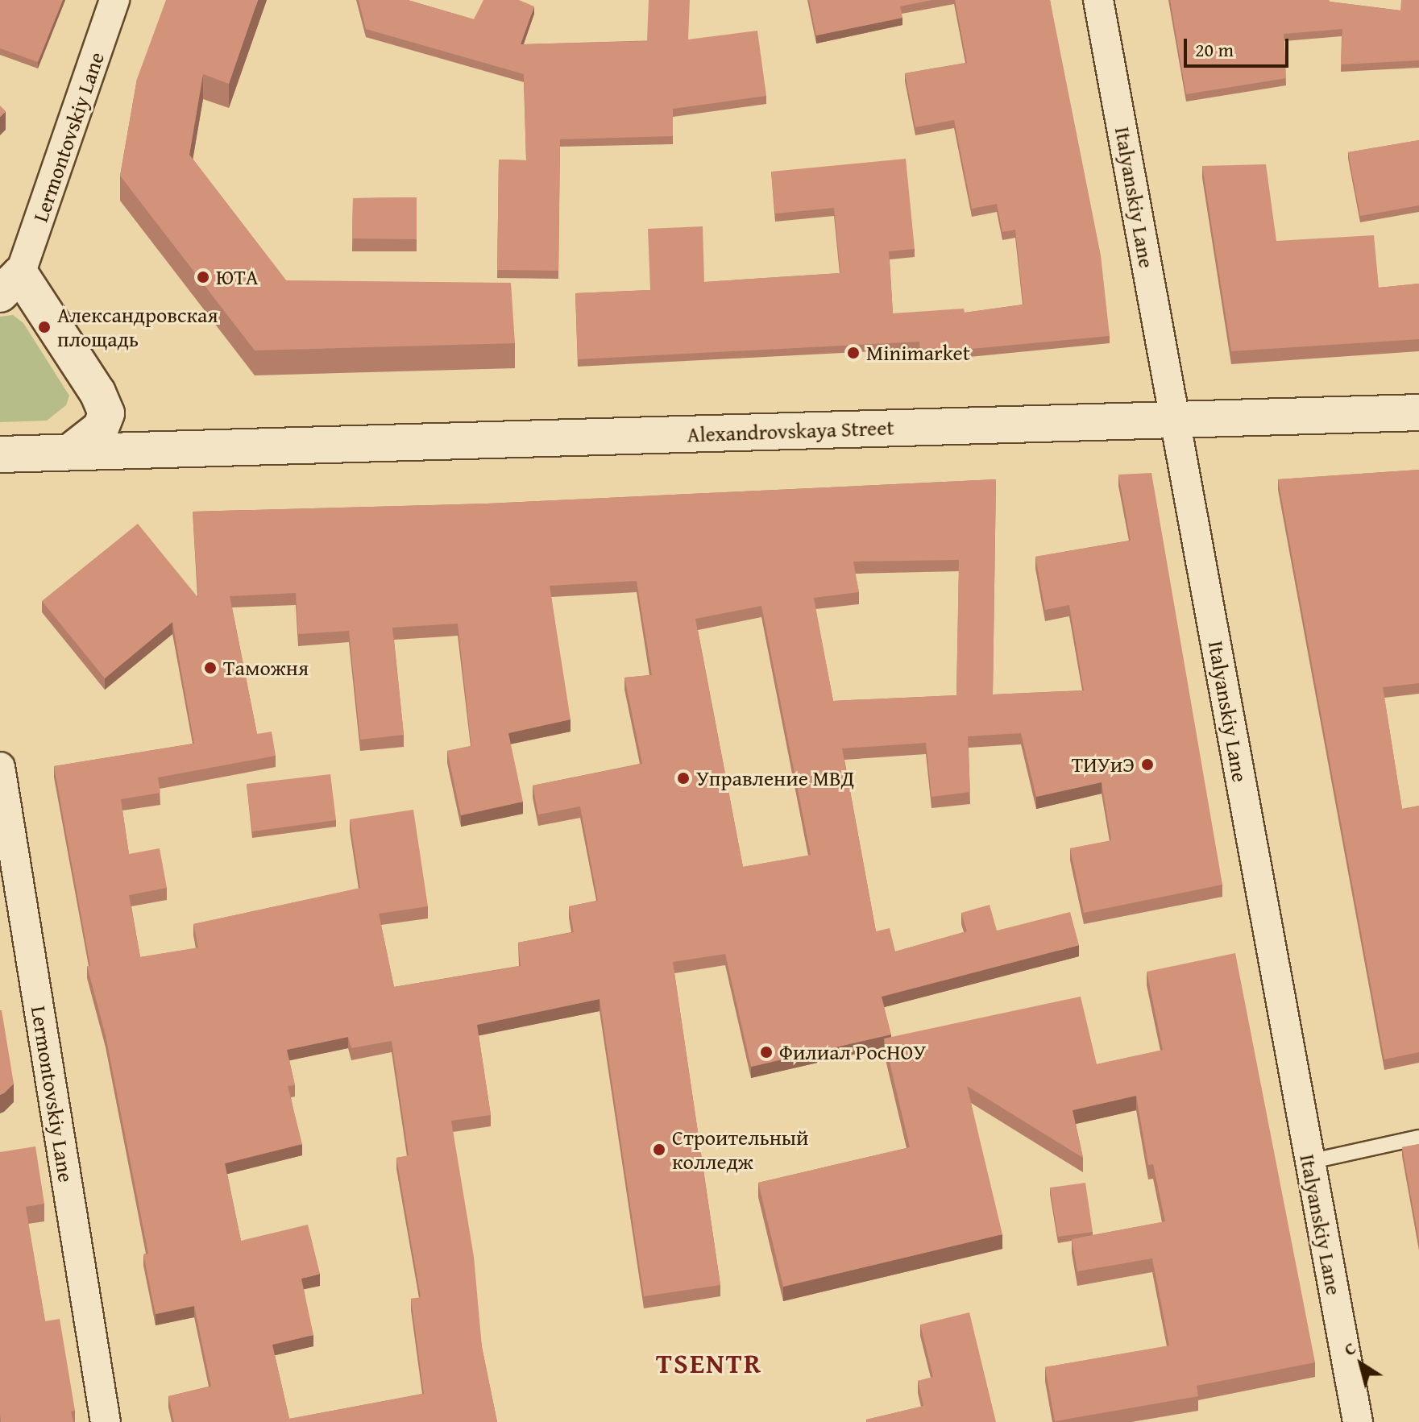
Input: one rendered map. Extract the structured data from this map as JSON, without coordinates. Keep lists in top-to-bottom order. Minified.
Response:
{"streets":{"street":["Lermontovskiy Lane","Italyanskiy Lane","Alexandrovskaya Street"]},"crossings":[["Italyanskiy Lane","Alexandrovskaya Street"]],"districts":["TSENTR"],"places":["ЮТА","Александровская площадь","Minimarket","Таможня","ТИУиЭ","Управление МВД","Филиал РосНОУ","Строительный колледж"],"scale_bar":"20 m","north":"top left"}
